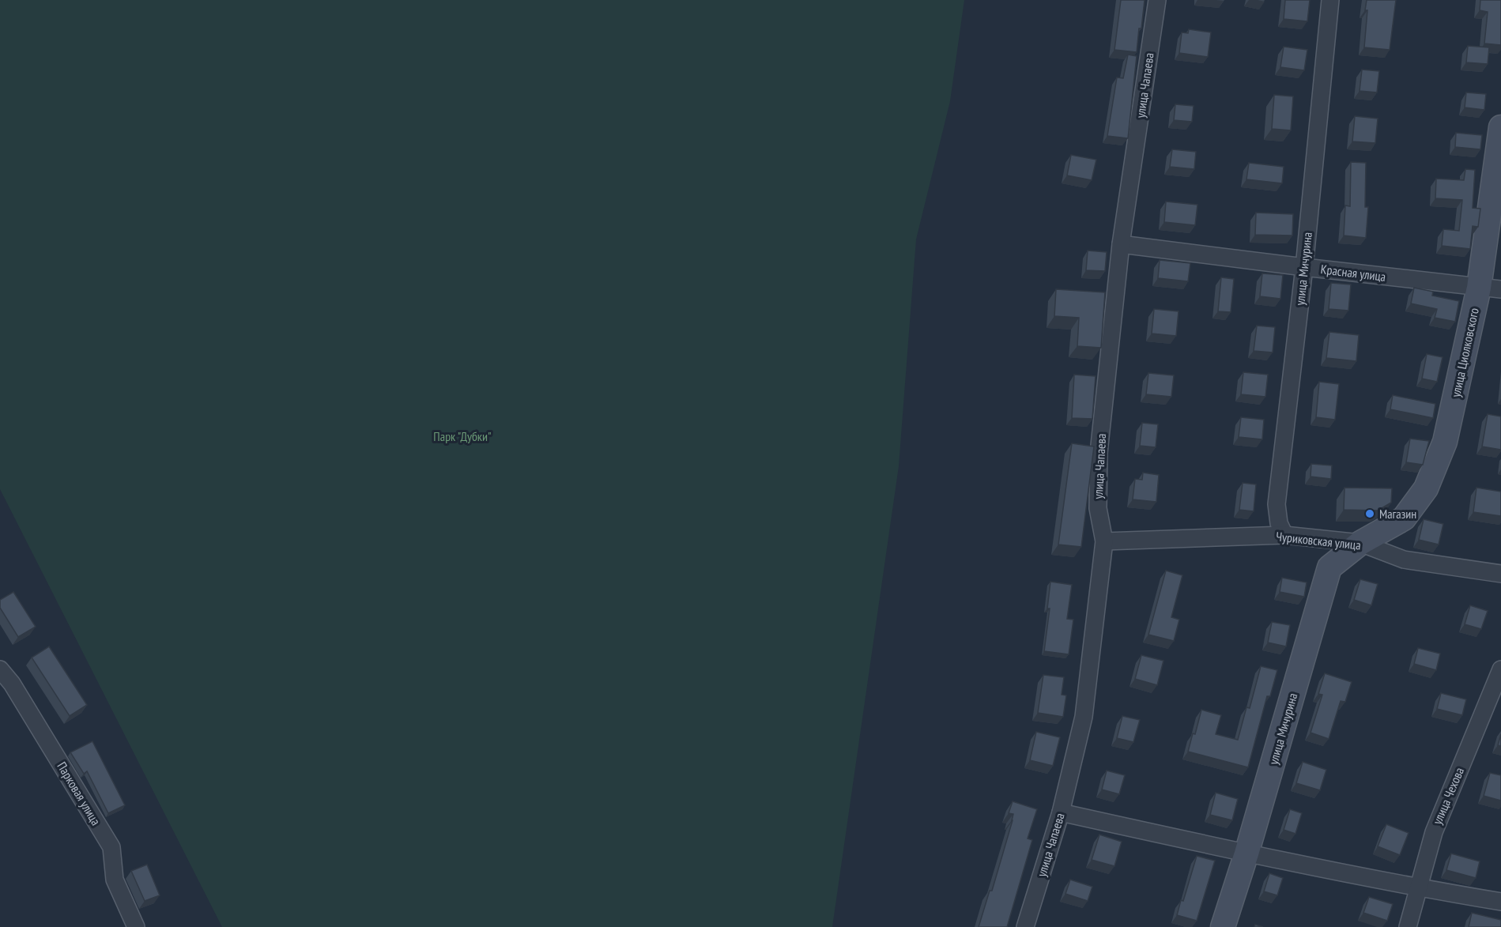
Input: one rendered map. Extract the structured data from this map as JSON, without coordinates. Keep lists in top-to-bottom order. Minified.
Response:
{"streets":{"street":["улица Чапаева","улица Мичурина","Красная улица","улица Циолковского","Чуриковская улица","Парковая улица","улица Чехова"]},"crossings":[["улица Чапаева","Красная улица"],["улица Чапаева","Чуриковская улица"],["улица Мичурина","Красная улица"],["улица Мичурина","улица Циолковского"],["улица Мичурина","Чуриковская улица"],["Красная улица","улица Циолковского"],["улица Циолковского","Чуриковская улица"]],"parks":["Парк \"Дубки\""],"places":["Магазин"]}
